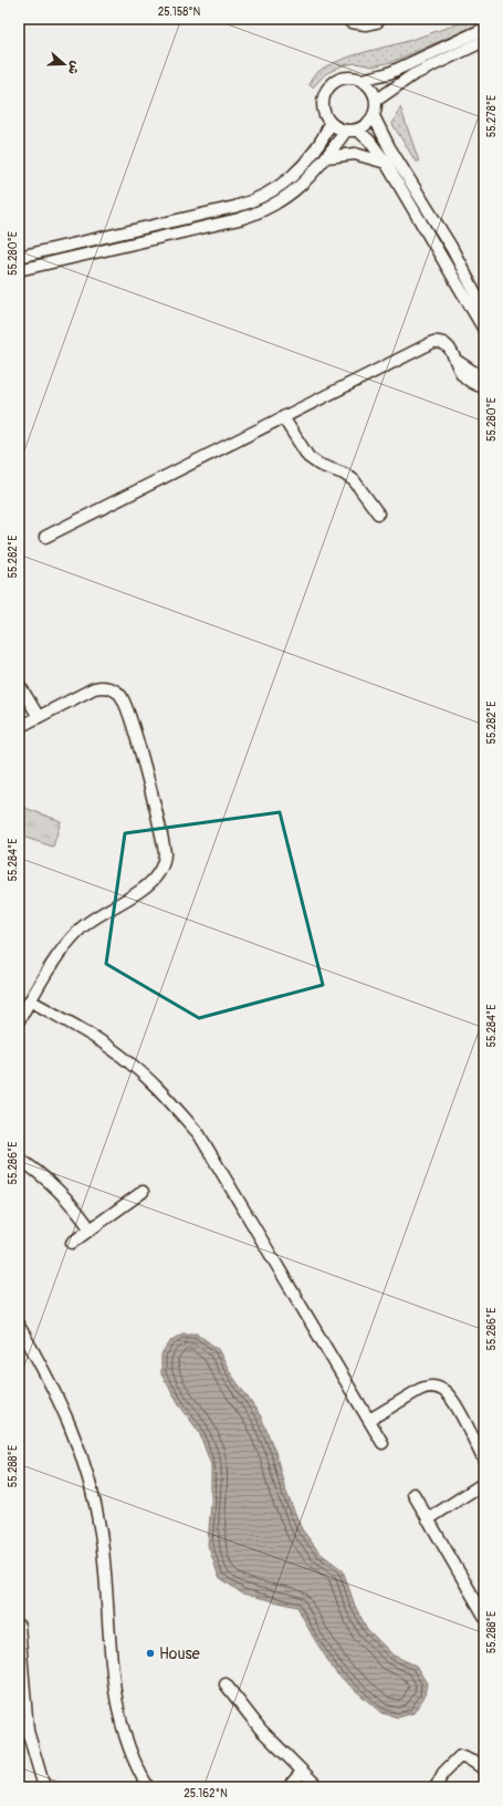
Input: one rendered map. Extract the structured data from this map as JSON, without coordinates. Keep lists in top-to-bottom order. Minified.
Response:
{"places":["House"],"north":"right","coordinates":["25.158°N","55.278°E","55.280°E","55.282°E","55.284°E","55.286°E","55.288°E","25.162°N"]}
